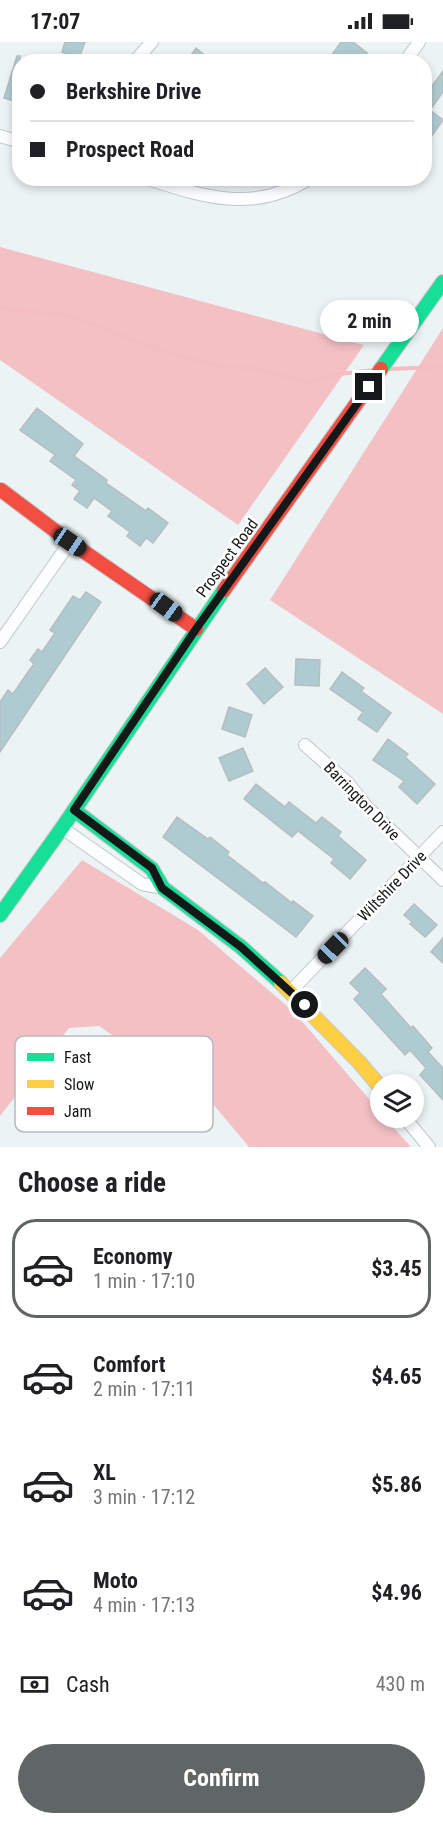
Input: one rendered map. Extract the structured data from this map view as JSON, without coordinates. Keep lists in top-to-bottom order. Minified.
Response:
{"streets":{"main road":["Prospect Road"],"street":["Barrington Drive","Wiltshire Drive"]},"crossings":[["Barrington Drive","Wiltshire Drive"]],"legend":["Fast","Slow","Jam"],"page":{"status":"17:07","banner":["Berkshire Drive","Prospect Road"],"bubble":"2 min","heading":"Choose a ride","list":[{"name":"Economy","note":"1 min · 17:10","value":"$3.45"},{"name":"Comfort","note":"2 min · 17:11","value":"$4.65"},{"name":"XL","note":"3 min · 17:12","value":"$5.86"},{"name":"Moto","note":"4 min · 17:13","value":"$4.96"}],"pay":["Cash","430 m"],"buttons":"Confirm"}}
